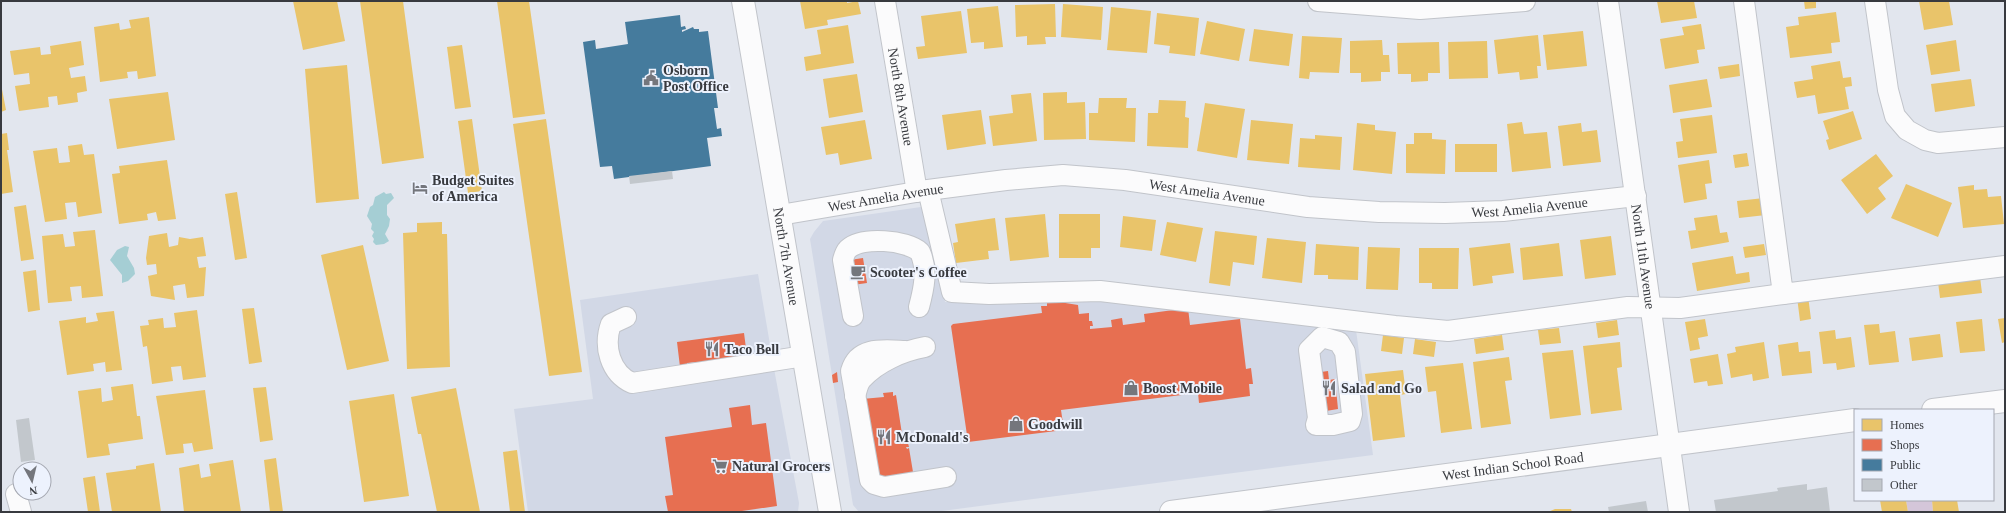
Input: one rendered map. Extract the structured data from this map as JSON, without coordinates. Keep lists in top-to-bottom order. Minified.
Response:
{"streets":{"main road":["North 7th Avenue","West Indian School Road"],"street":["North 8th Avenue","West Amelia Avenue","North 11th Avenue"]},"crossings":[["North 8th Avenue","West Amelia Avenue"],["North 8th Avenue","North 11th Avenue"],["West Amelia Avenue","North 7th Avenue"],["West Amelia Avenue","North 11th Avenue"],["North 11th Avenue","West Indian School Road"]],"places":{"public building":["Osborn Post Office"],"hotel":["Budget Suites of America"],"cafe":["Scooter's Coffee"],"restaurant":["Taco Bell","Salad and Go","McDonald's"],"shop":["Boost Mobile","Goodwill"],"supermarket":["Natural Grocers"]},"legend":["Homes","Shops","Public","Other"],"north":"bottom"}
